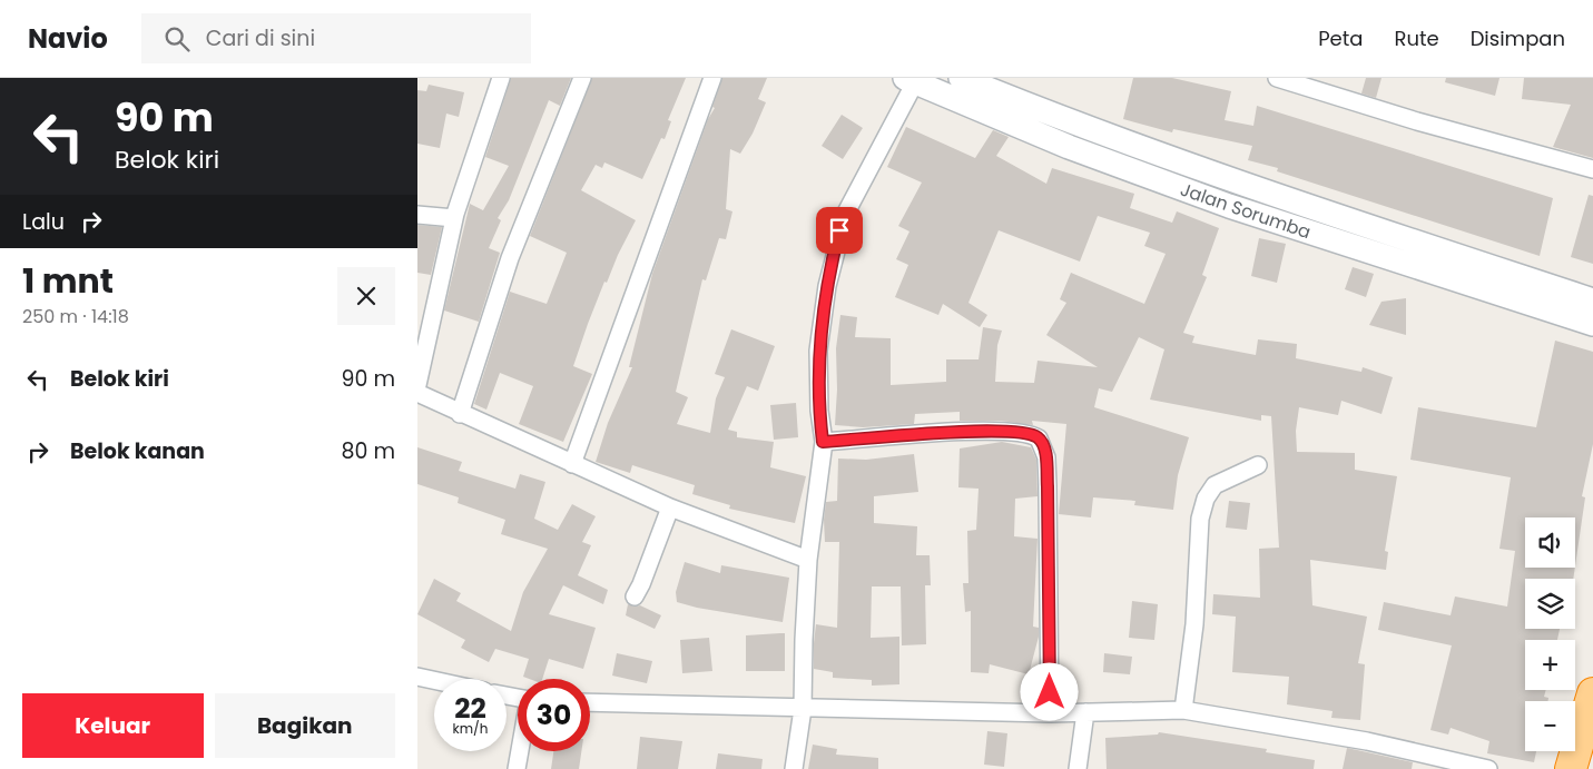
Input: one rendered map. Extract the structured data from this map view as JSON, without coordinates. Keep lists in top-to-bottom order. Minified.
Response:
{"streets":{"street":["Jalan Sorumba"]},"page":{"header":"Navio","search":"Cari di sini","nav":["Peta","Rute","Disimpan"],"turn":["90 m","Belok kiri"],"then":"Lalu","heading":["1 mnt","250 m · 14:18"],"list":[{"name":"Belok kiri","value":"90 m"},{"name":"Belok kanan","value":"80 m"}],"map_buttons":["+","−"],"speed":"22 km/h","limit":"30","buttons":["Keluar","Bagikan"]}}
